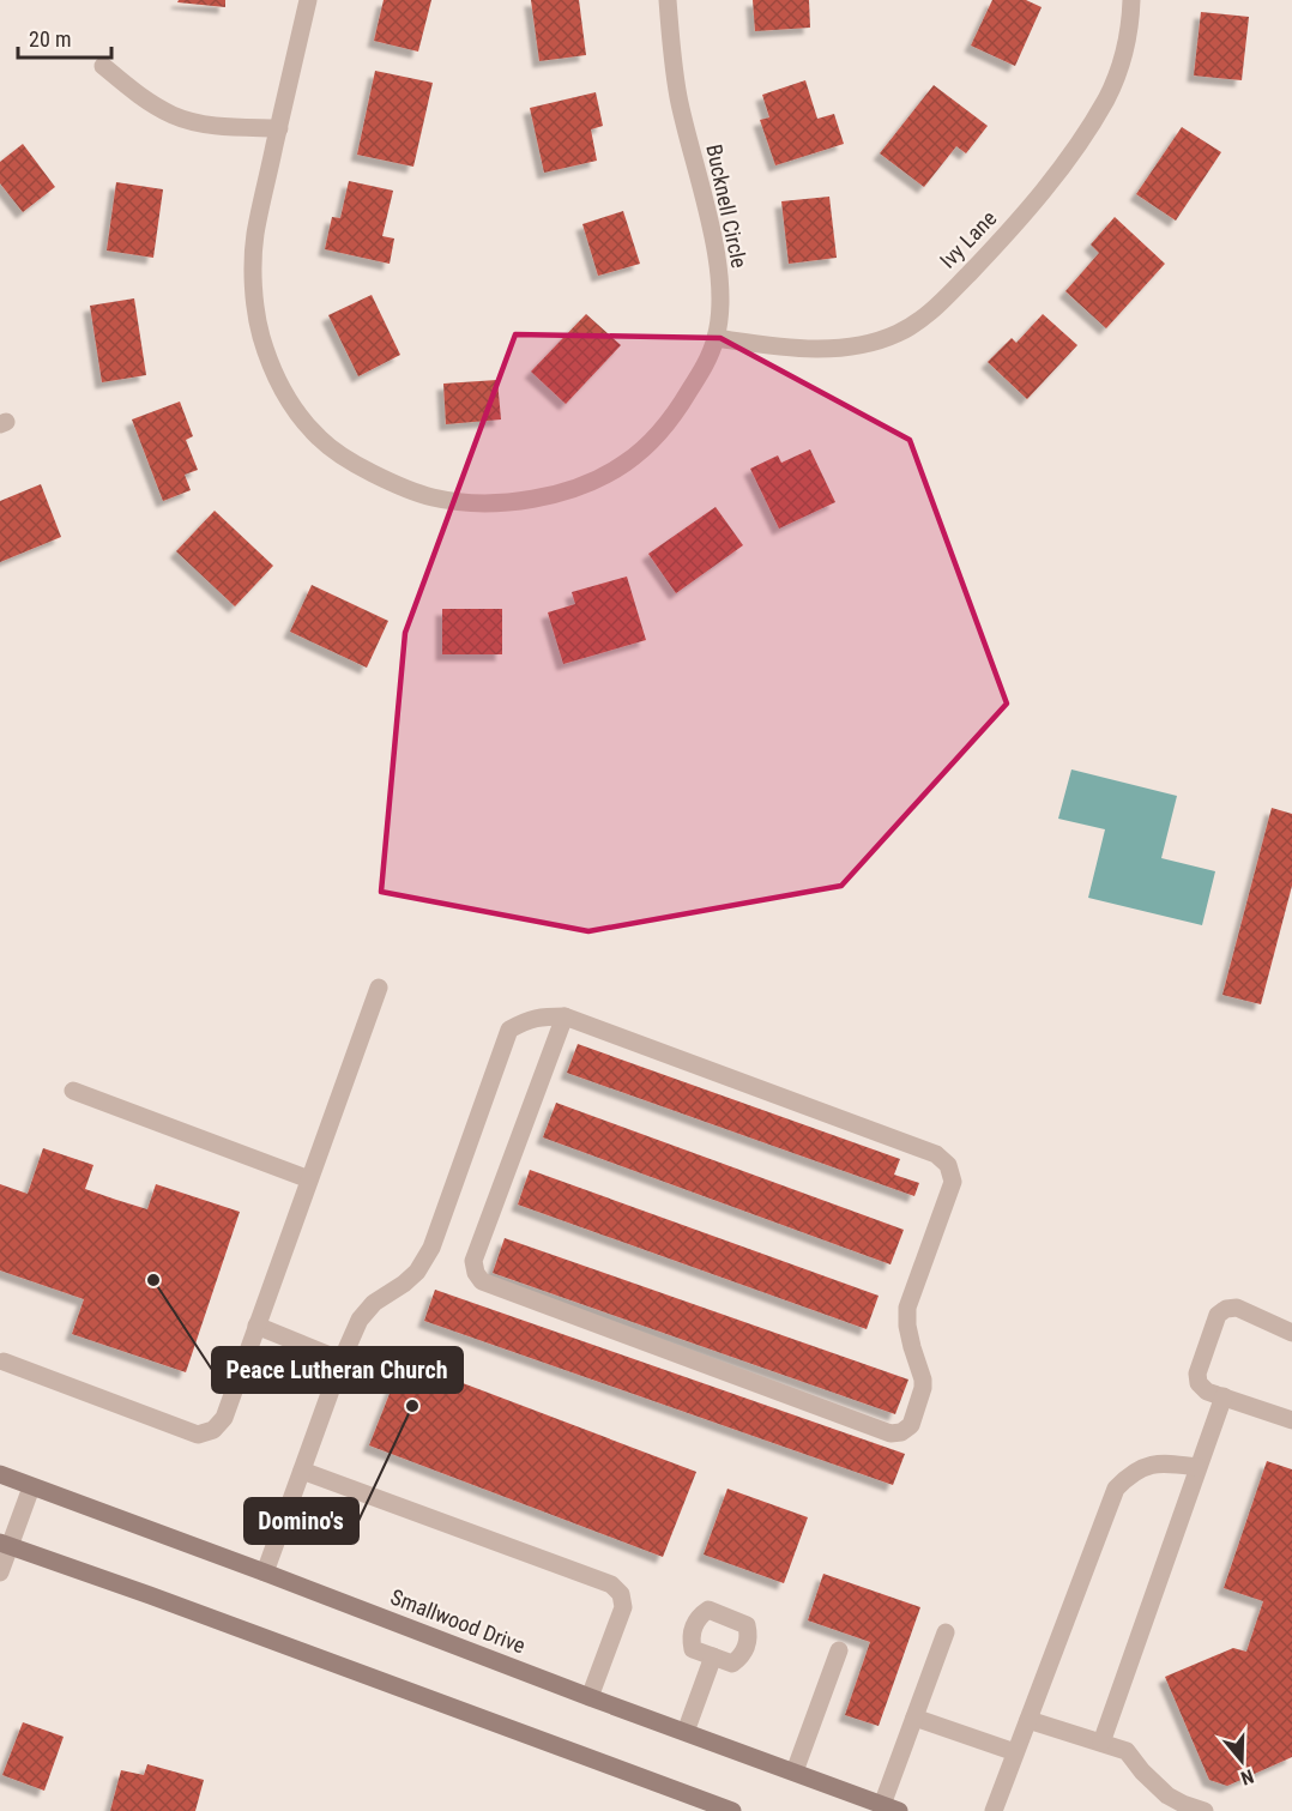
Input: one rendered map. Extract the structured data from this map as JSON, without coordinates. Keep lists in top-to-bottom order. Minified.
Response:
{"streets":{"main road":["Smallwood Drive"],"street":["Bucknell Circle","Ivy Lane"]},"crossings":[["Bucknell Circle","Ivy Lane"]],"places":["Peace Lutheran Church","Domino's"],"scale_bar":"20 m","north":"bottom"}
